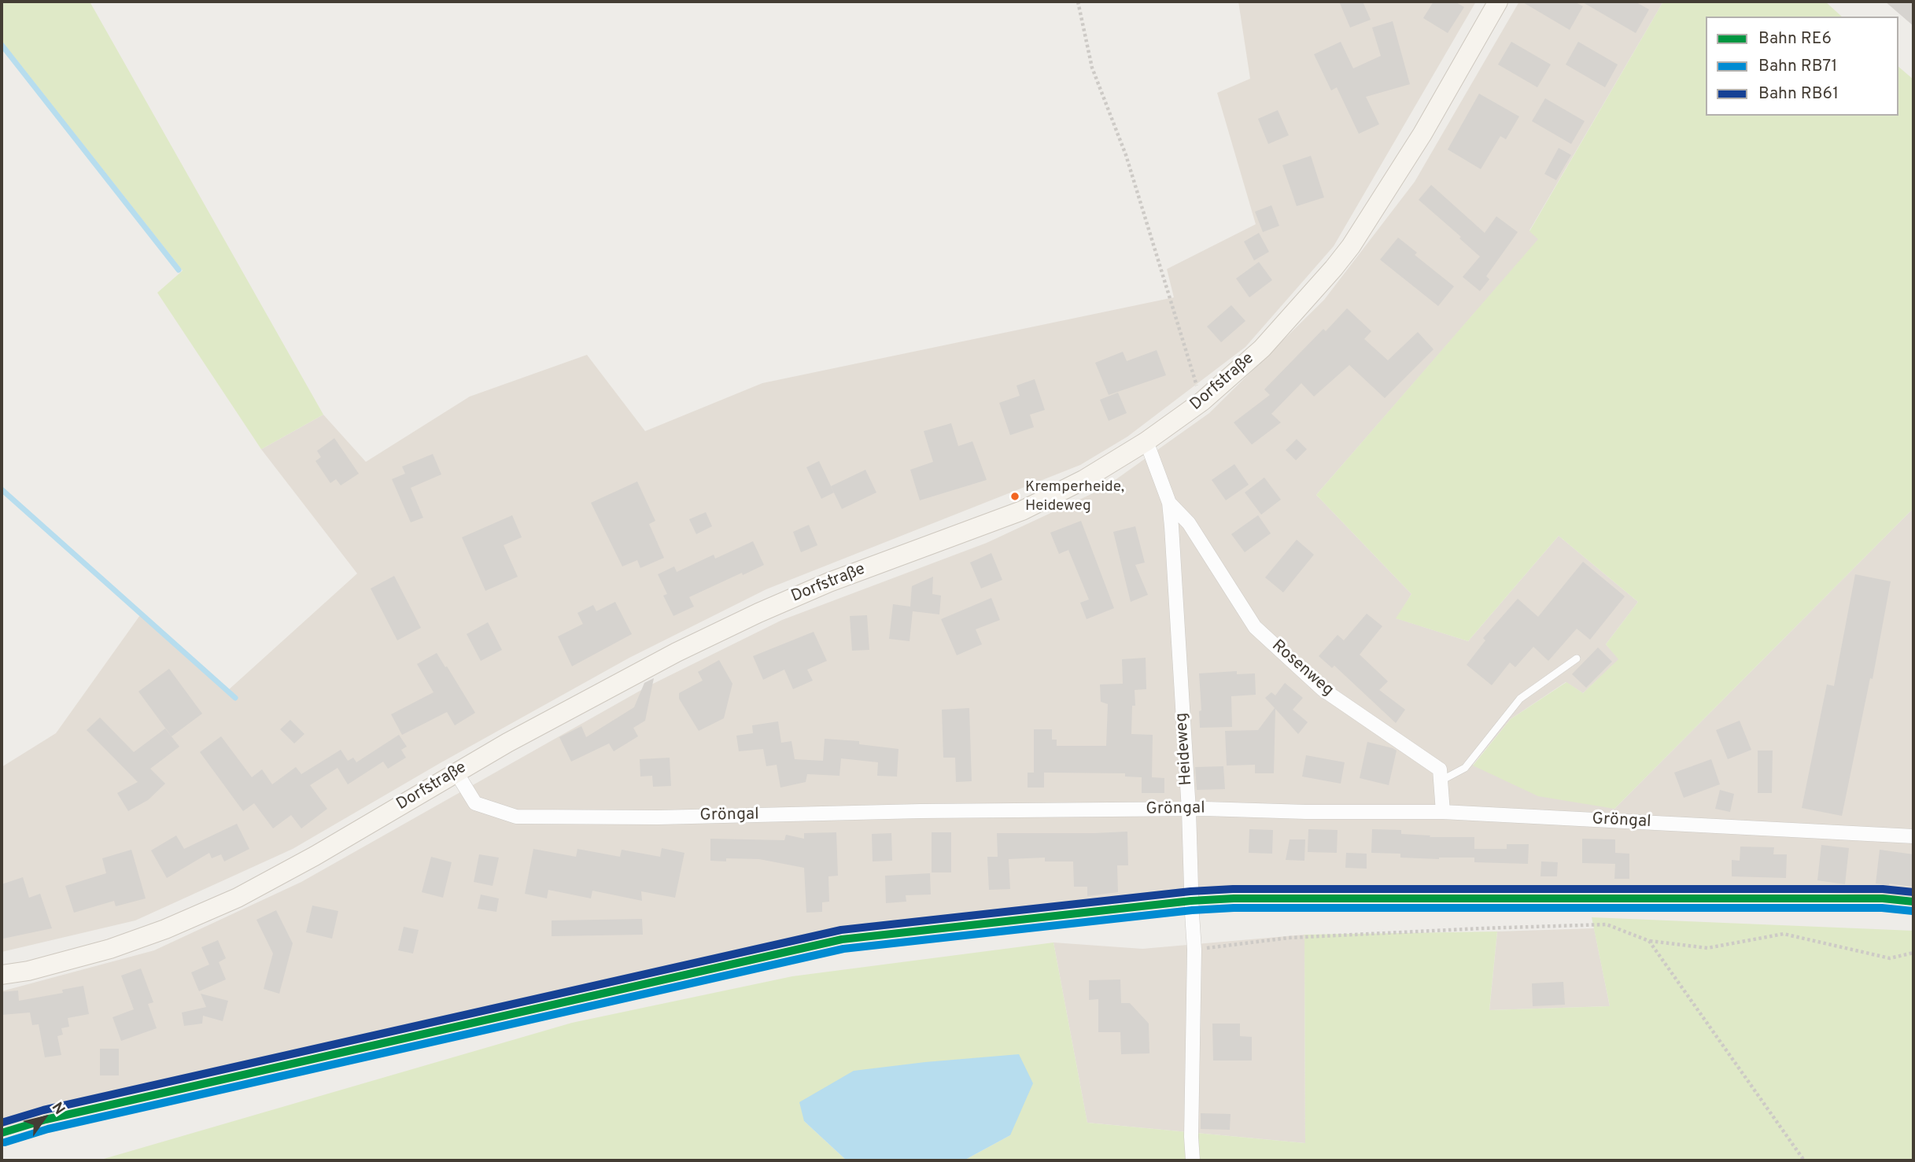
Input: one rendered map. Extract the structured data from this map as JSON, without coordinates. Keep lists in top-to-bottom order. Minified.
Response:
{"streets":{"main road":["Dorfstraße"],"street":["Rosenweg","Heideweg","Gröngal"]},"crossings":[["Dorfstraße","Heideweg"],["Dorfstraße","Gröngal"],["Rosenweg","Heideweg"],["Heideweg","Gröngal"]],"places":["Kremperheide, Heideweg"],"lines":["rail line RB61","rail line RE6","rail line RB71"],"legend":["Bahn RE6","Bahn RB71","Bahn RB61"],"north":"top right"}
